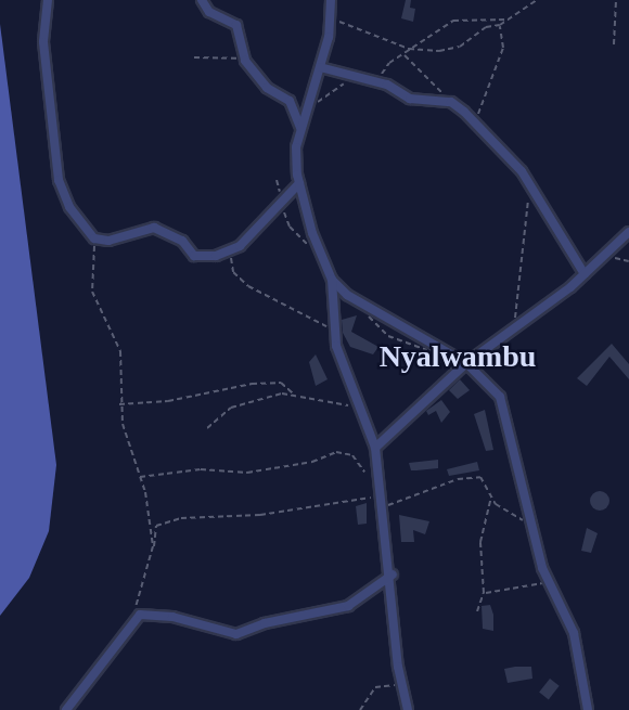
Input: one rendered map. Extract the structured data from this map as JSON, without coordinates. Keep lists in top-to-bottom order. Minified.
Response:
{"districts":["Nyalwambu"]}
